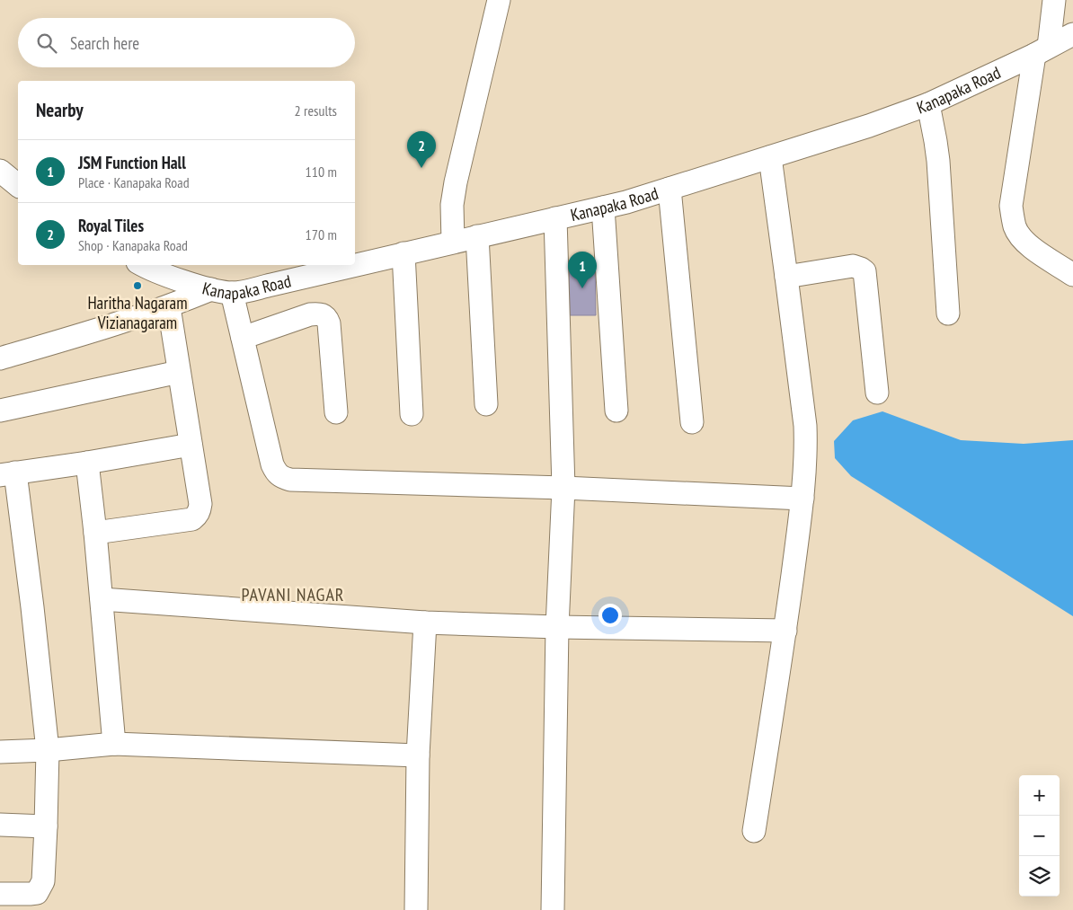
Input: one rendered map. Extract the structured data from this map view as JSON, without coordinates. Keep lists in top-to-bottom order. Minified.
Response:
{"streets":{"street":["Kanapaka Road"]},"districts":["PAVANI NAGAR"],"places":["Haritha Nagaram Vizianagaram"],"page":{"search":"Search here","heading":["Nearby","2 results"],"pins":["2","1"],"list":[{"mark":"1","name":"JSM Function Hall","note":"Place · Kanapaka Road","value":"110 m"},{"mark":"2","name":"Royal Tiles","note":"Shop · Kanapaka Road","value":"170 m"}],"map_buttons":["+","−"]}}
